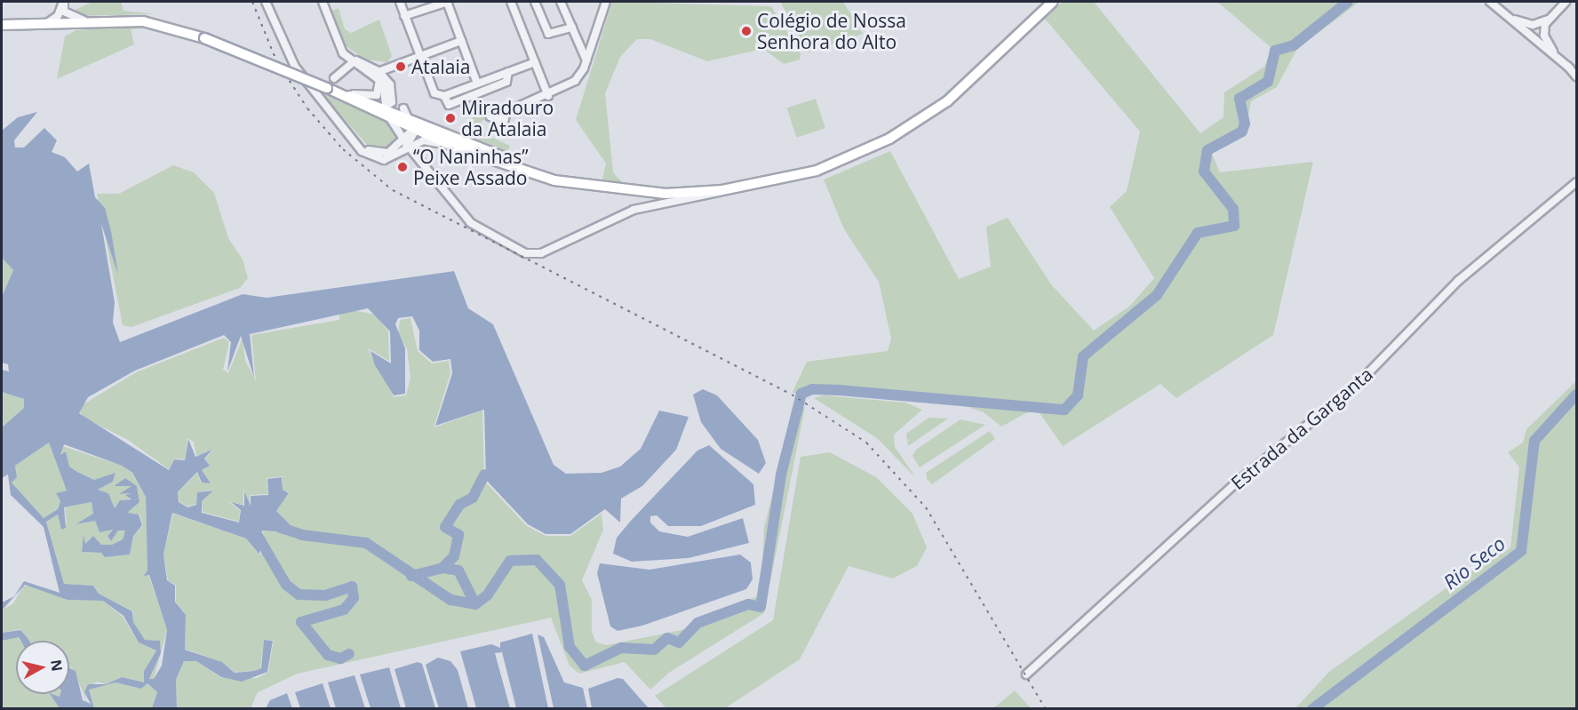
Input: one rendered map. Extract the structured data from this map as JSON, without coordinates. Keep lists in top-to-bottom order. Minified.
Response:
{"streets":{"street":["Estrada da Garganta"]},"water":["Rio Seco"],"places":["Colégio de Nossa Senhora do Alto","Atalaia","Miradouro da Atalaia","“O Naninhas” Peixe Assado"],"north":"right"}
